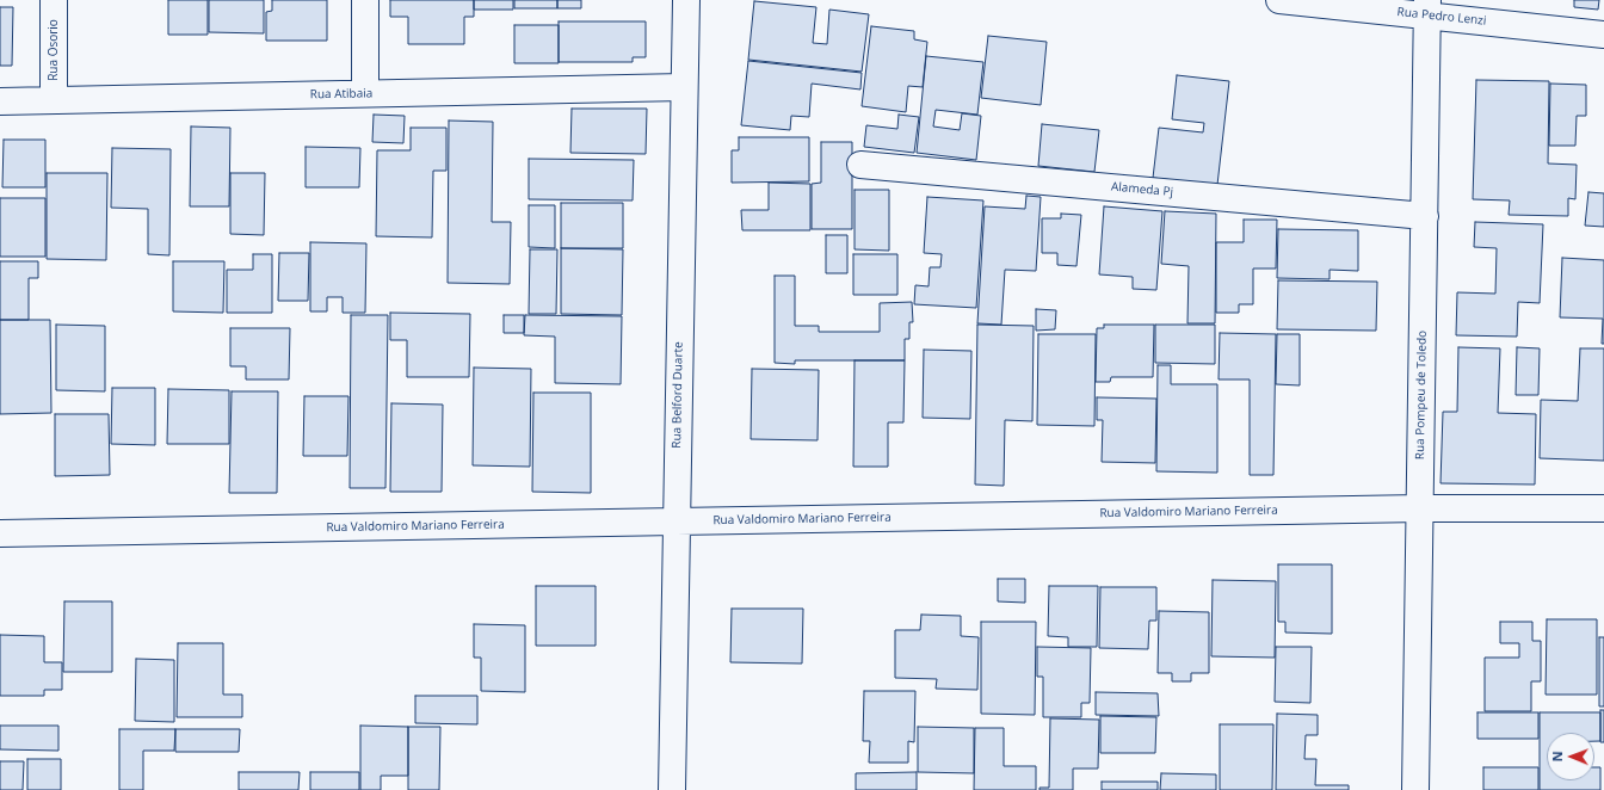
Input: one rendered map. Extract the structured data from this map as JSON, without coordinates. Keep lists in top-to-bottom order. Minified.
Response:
{"streets":{"street":["Rua Pedro Lenzi","Rua Osorio","Rua Atibaia","Alameda Pj","Rua Belford Duarte","Rua Pompeu de Toledo","Rua Valdomiro Mariano Ferreira"]},"crossings":[["Rua Pedro Lenzi","Rua Pompeu de Toledo"],["Rua Osorio","Rua Atibaia"],["Rua Atibaia","Rua Belford Duarte"],["Alameda Pj","Rua Pompeu de Toledo"],["Rua Belford Duarte","Rua Valdomiro Mariano Ferreira"],["Rua Pompeu de Toledo","Rua Valdomiro Mariano Ferreira"]],"north":"left"}
